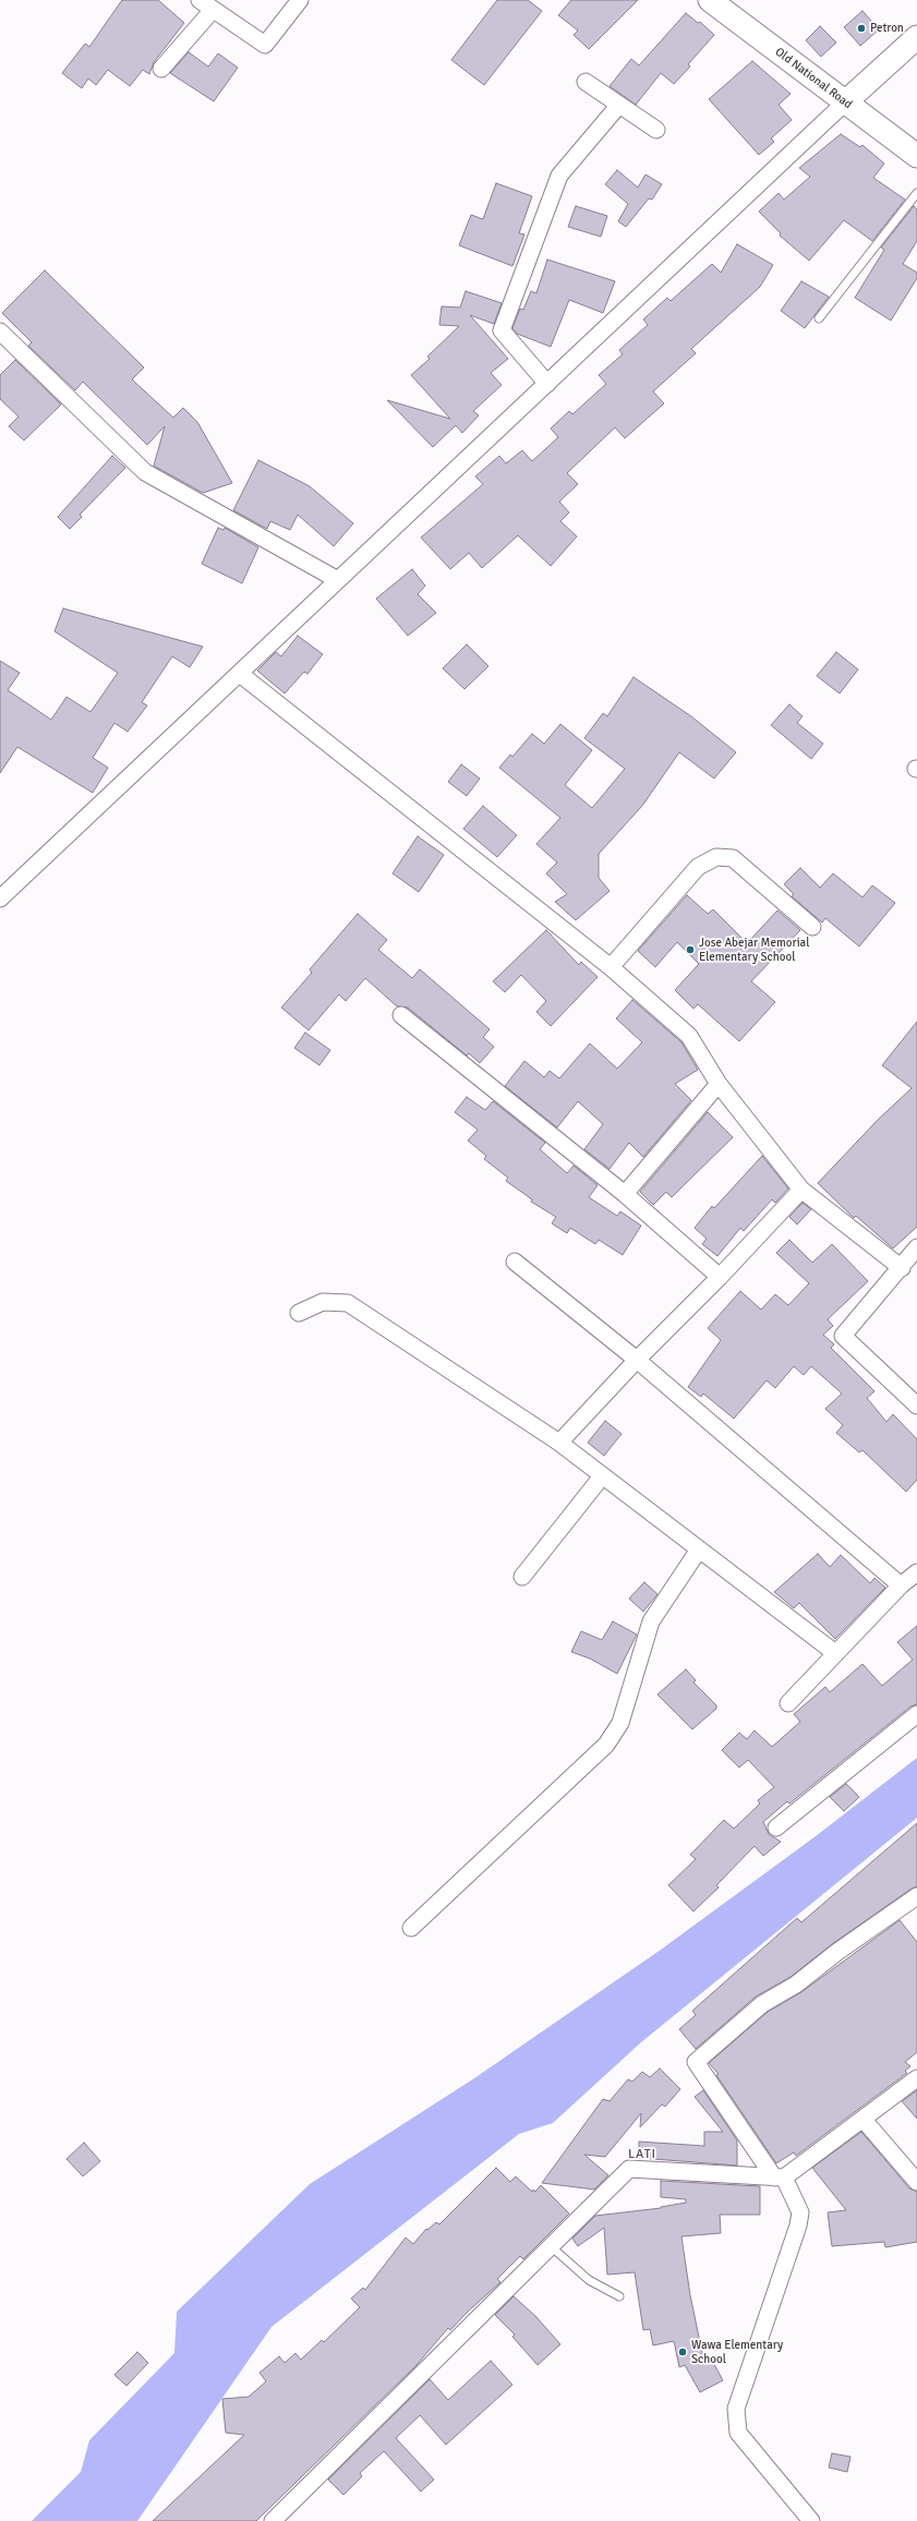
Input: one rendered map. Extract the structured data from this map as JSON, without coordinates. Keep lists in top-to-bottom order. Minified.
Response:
{"streets":{"main road":["Old National Road"]},"districts":["LATI"],"places":["Petron","Jose Abejar Memorial Elementary School","Wawa Elementary School"]}
